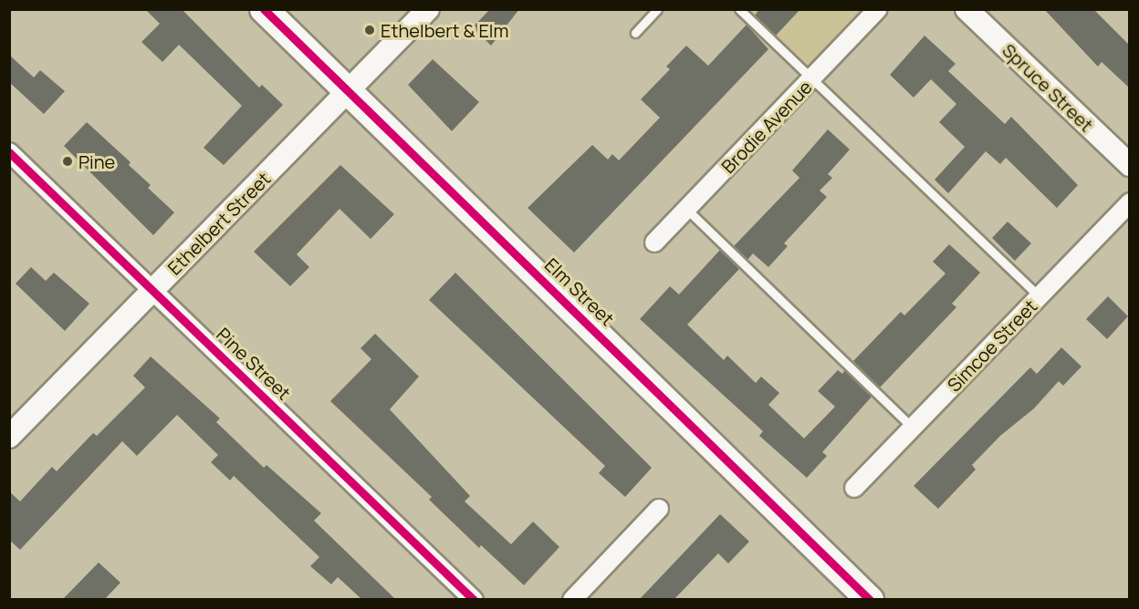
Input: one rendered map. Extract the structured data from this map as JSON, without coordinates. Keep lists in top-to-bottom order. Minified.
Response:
{"streets":{"main road":["Elm Street"],"street":["Spruce Street","Brodie Avenue","Ethelbert Street","Simcoe Street","Pine Street"]},"crossings":[["Ethelbert Street","Elm Street"],["Ethelbert Street","Pine Street"]],"places":["Ethelbert & Elm","Pine"]}
